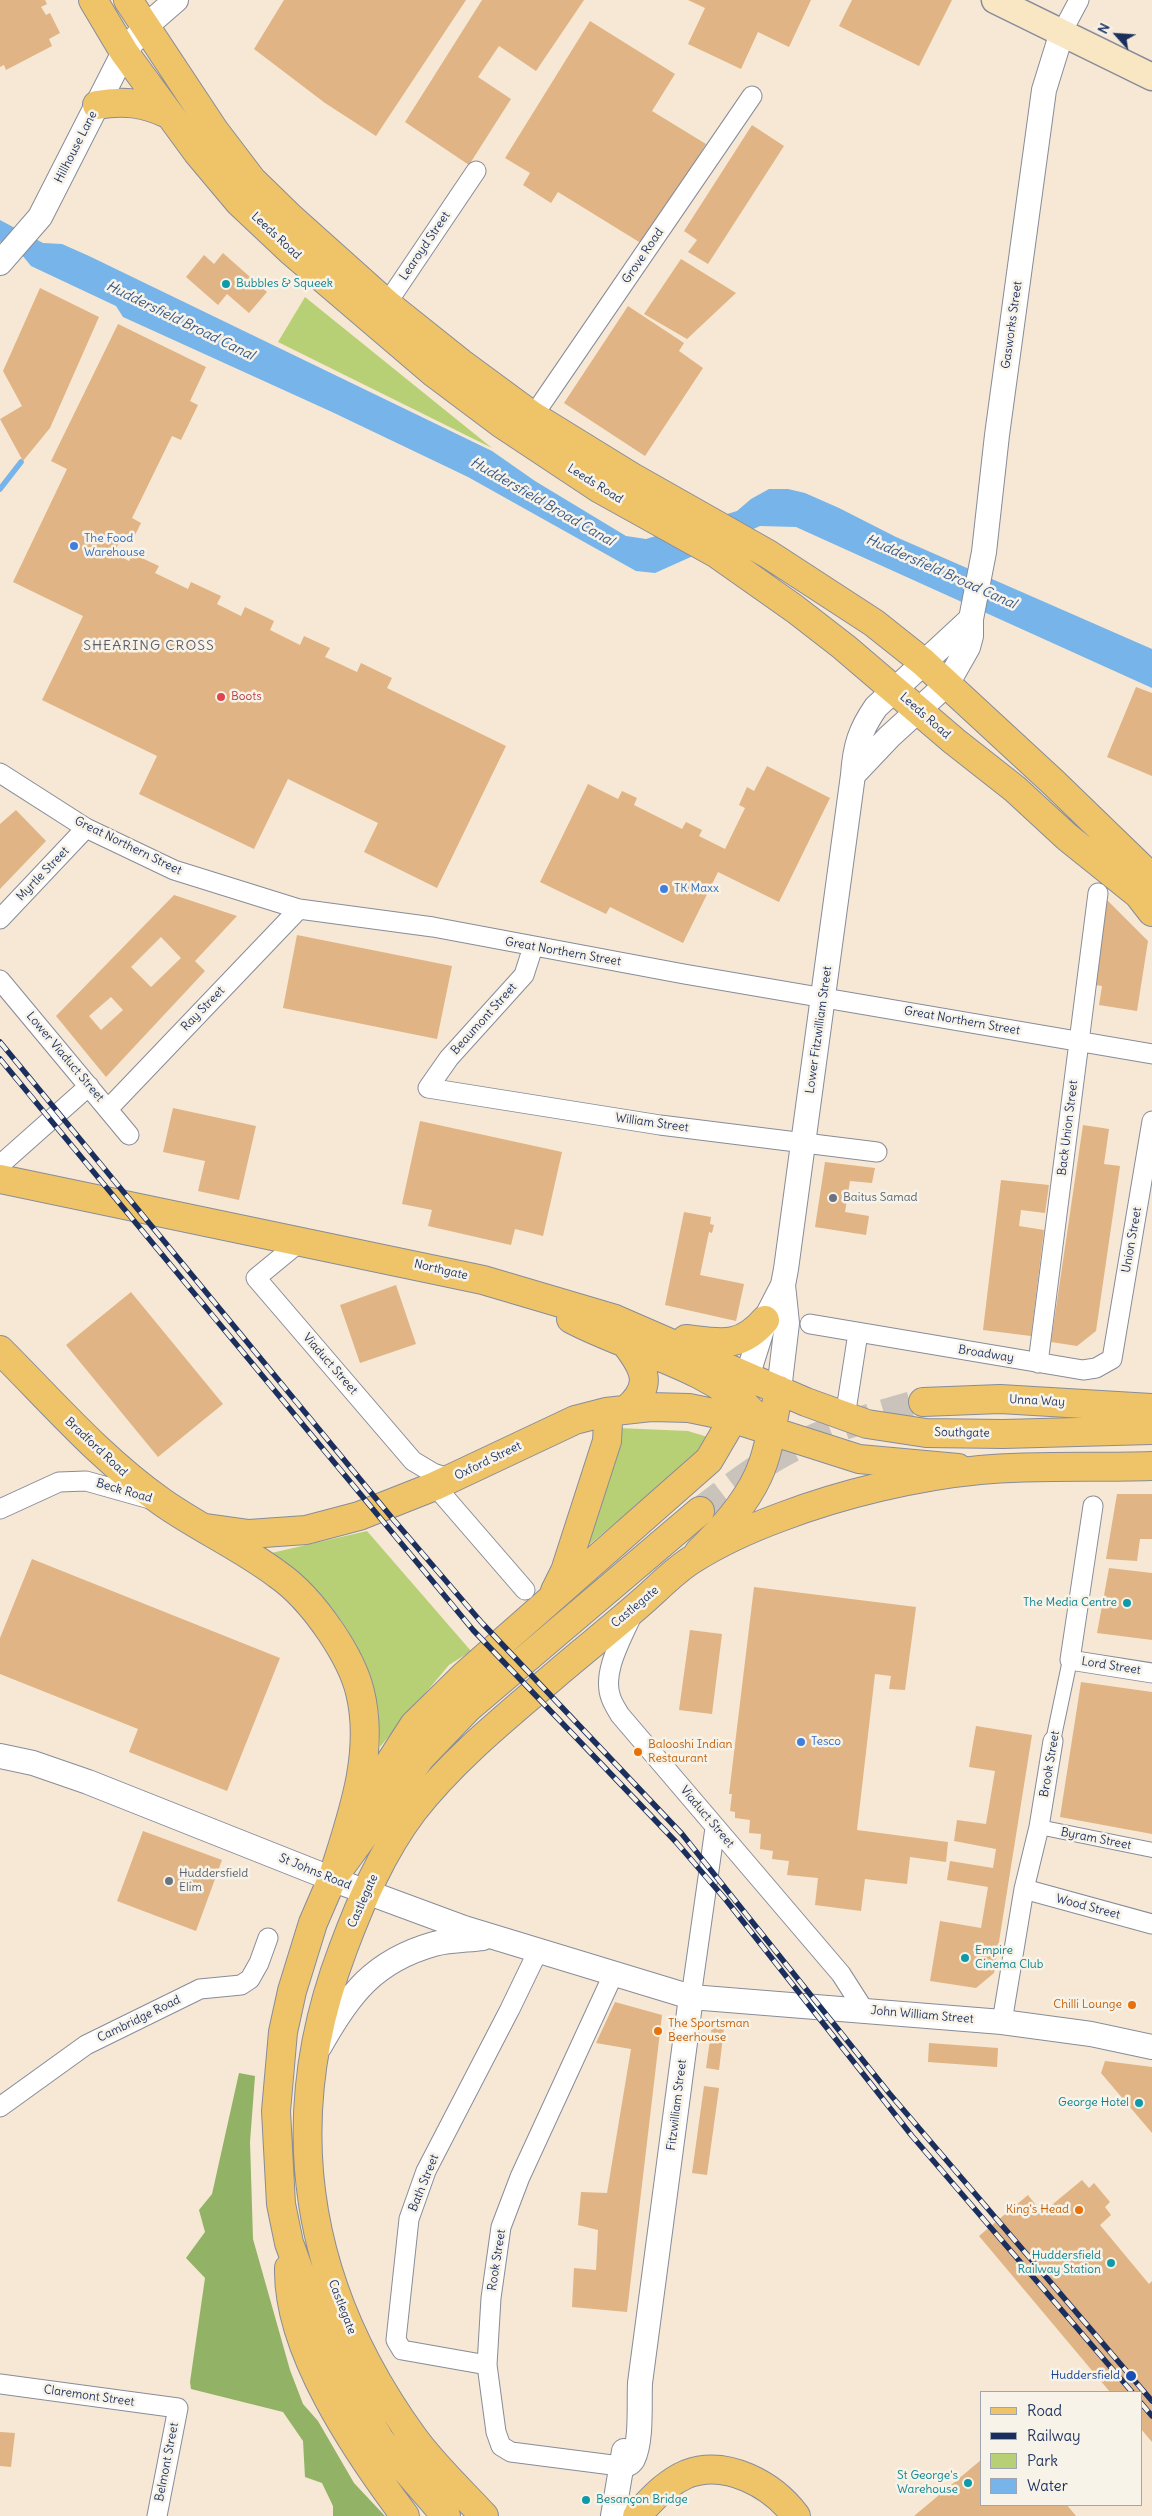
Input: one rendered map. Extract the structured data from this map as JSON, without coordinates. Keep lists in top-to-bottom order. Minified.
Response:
{"streets":{"main road":["Leeds Road","Northgate","Unna Way","Southgate","Bradford Road","Oxford Street","Castlegate"],"street":["Hillhouse Lane","Learoyd Street","Grove Road","Gasworks Street","Great Northern Street","Myrtle Street","Ray Street","Beaumont Street","Lower Fitzwilliam Street","Lower Viaduct Street","William Street","Back Union Street","Union Street","Broadway","Viaduct Street","Beck Road","Lord Street","Brook Street","Byram Street","St Johns Road","Wood Street","John William Street","Cambridge Road","Fitzwilliam Street","Bath Street","Rook Street","Claremont Street","Belmont Street"]},"crossings":[["Hillhouse Lane","Leeds Road"],["Leeds Road","Learoyd Street"],["Leeds Road","Grove Road"],["Leeds Road","Gasworks Street"],["Leeds Road","Lower Fitzwilliam Street"],["Great Northern Street","Myrtle Street"],["Great Northern Street","Ray Street"],["Great Northern Street","Beaumont Street"],["Great Northern Street","Lower Fitzwilliam Street"],["Great Northern Street","Back Union Street"],["Ray Street","Lower Viaduct Street"],["Beaumont Street","William Street"],["Lower Fitzwilliam Street","William Street"],["Lower Fitzwilliam Street","Northgate"],["Lower Fitzwilliam Street","Southgate"],["Lower Fitzwilliam Street","Oxford Street"],["Lower Fitzwilliam Street","Castlegate"],["Back Union Street","Broadway"],["Union Street","Broadway"],["Northgate","Viaduct Street"],["Northgate","Southgate"],["Northgate","Oxford Street"],["Northgate","Castlegate"],["Viaduct Street","Oxford Street"],["Viaduct Street","Castlegate"],["Viaduct Street","John William Street"],["Viaduct Street","Fitzwilliam Street"],["Southgate","Castlegate"],["Bradford Road","Oxford Street"],["Bradford Road","Beck Road"],["Bradford Road","Castlegate"],["Bradford Road","St Johns Road"],["Oxford Street","Castlegate"],["Castlegate","St Johns Road"],["Lord Street","Brook Street"],["Brook Street","Byram Street"],["Brook Street","Wood Street"],["Brook Street","John William Street"],["St Johns Road","John William Street"],["St Johns Road","Fitzwilliam Street"],["St Johns Road","Bath Street"],["St Johns Road","Rook Street"],["John William Street","Fitzwilliam Street"],["Fitzwilliam Street","Rook Street"],["Bath Street","Rook Street"],["Claremont Street","Belmont Street"]],"districts":["SHEARING CROSS"],"water":["Huddersfield Broad Canal"],"places":["Bubbles & Squeek","The Food Warehouse","Boots","TK Maxx","Baitus Samad","The Media Centre","Tesco","Balooshi Indian Restaurant","Huddersfield Elim","Empire Cinema Club","Chilli Lounge","The Sportsman Beerhouse","George Hotel","King's Head","Huddersfield Railway Station","Huddersfield","St George's Warehouse","Besançon Bridge"],"legend":["Road","Railway","Park","Water"],"north":"top left"}
